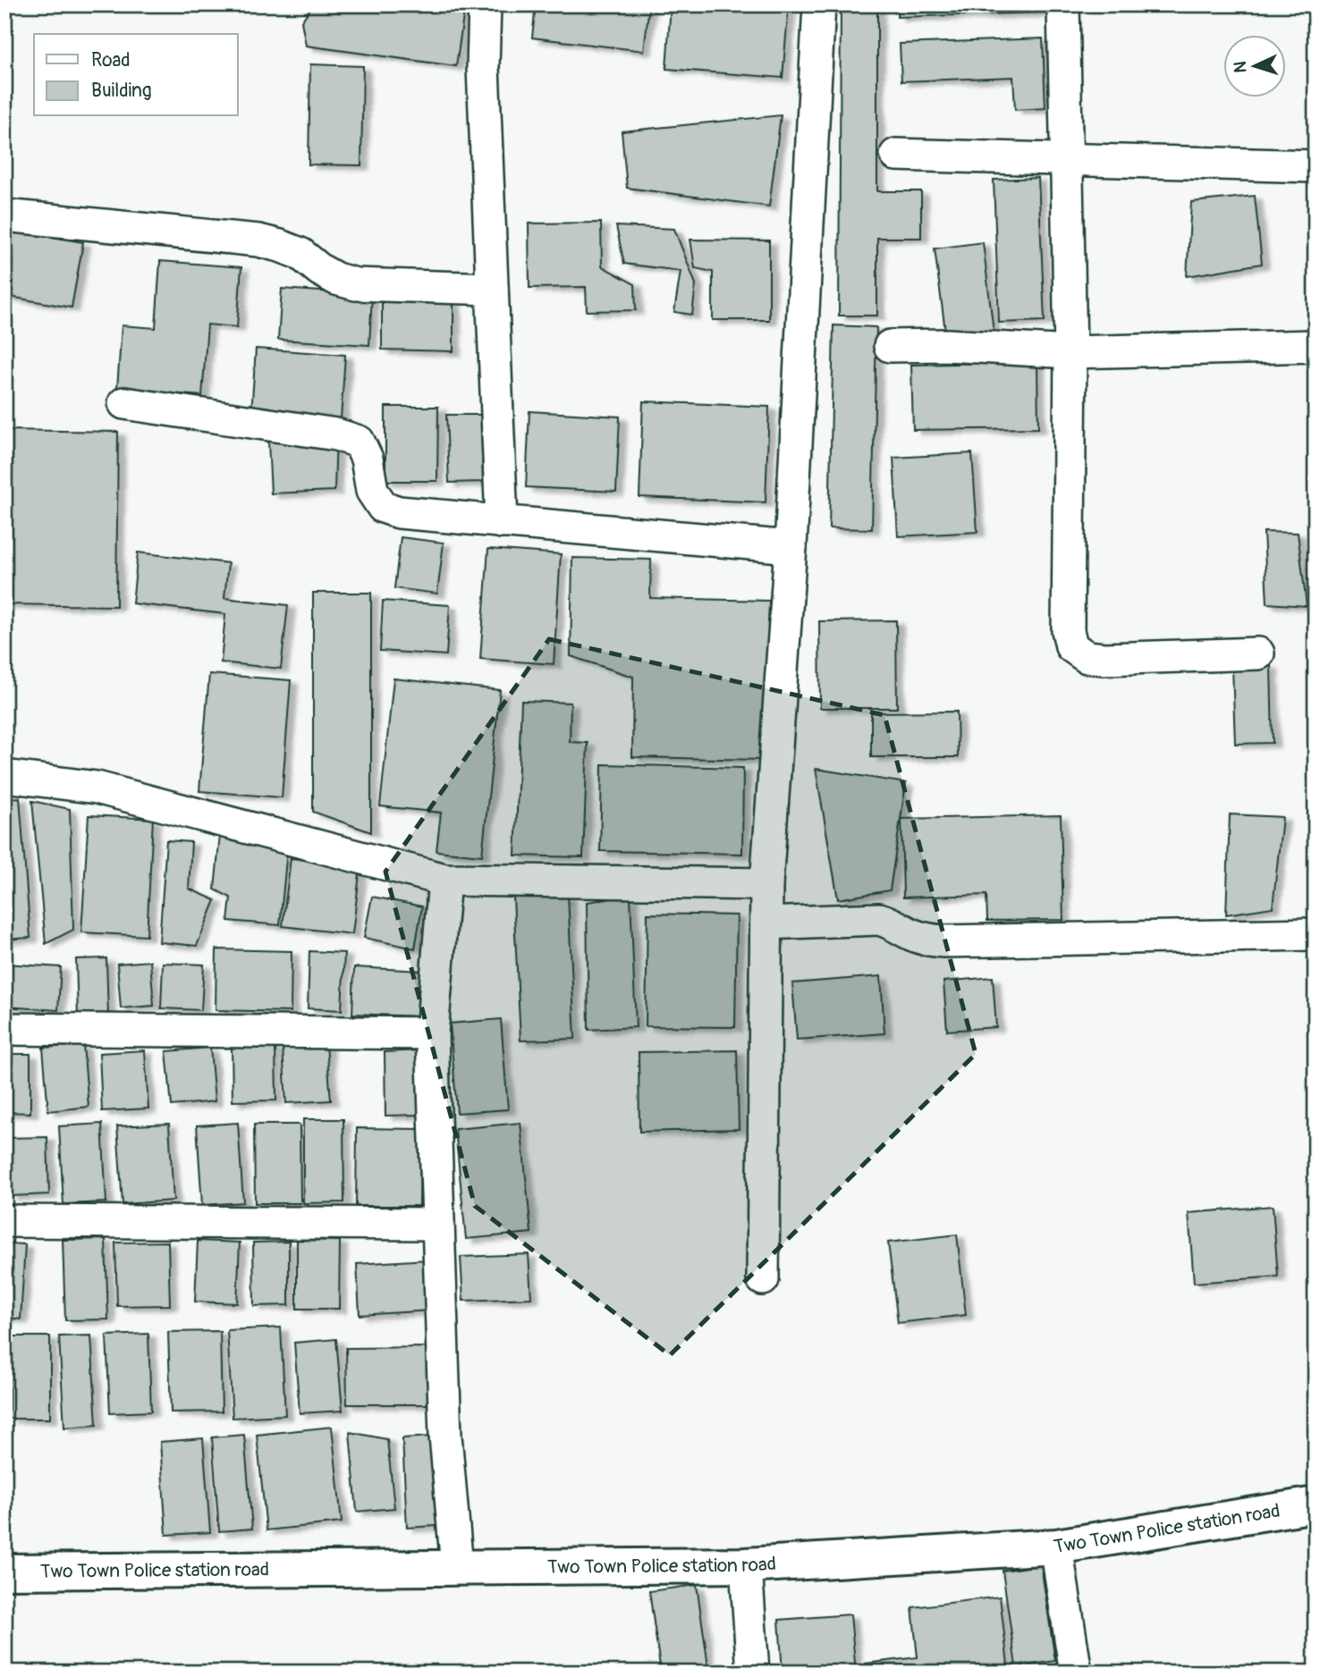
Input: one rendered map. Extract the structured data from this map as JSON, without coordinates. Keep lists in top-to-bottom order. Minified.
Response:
{"streets":{"street":["Two Town Police station road"]},"legend":["Road","Building"],"north":"left"}
